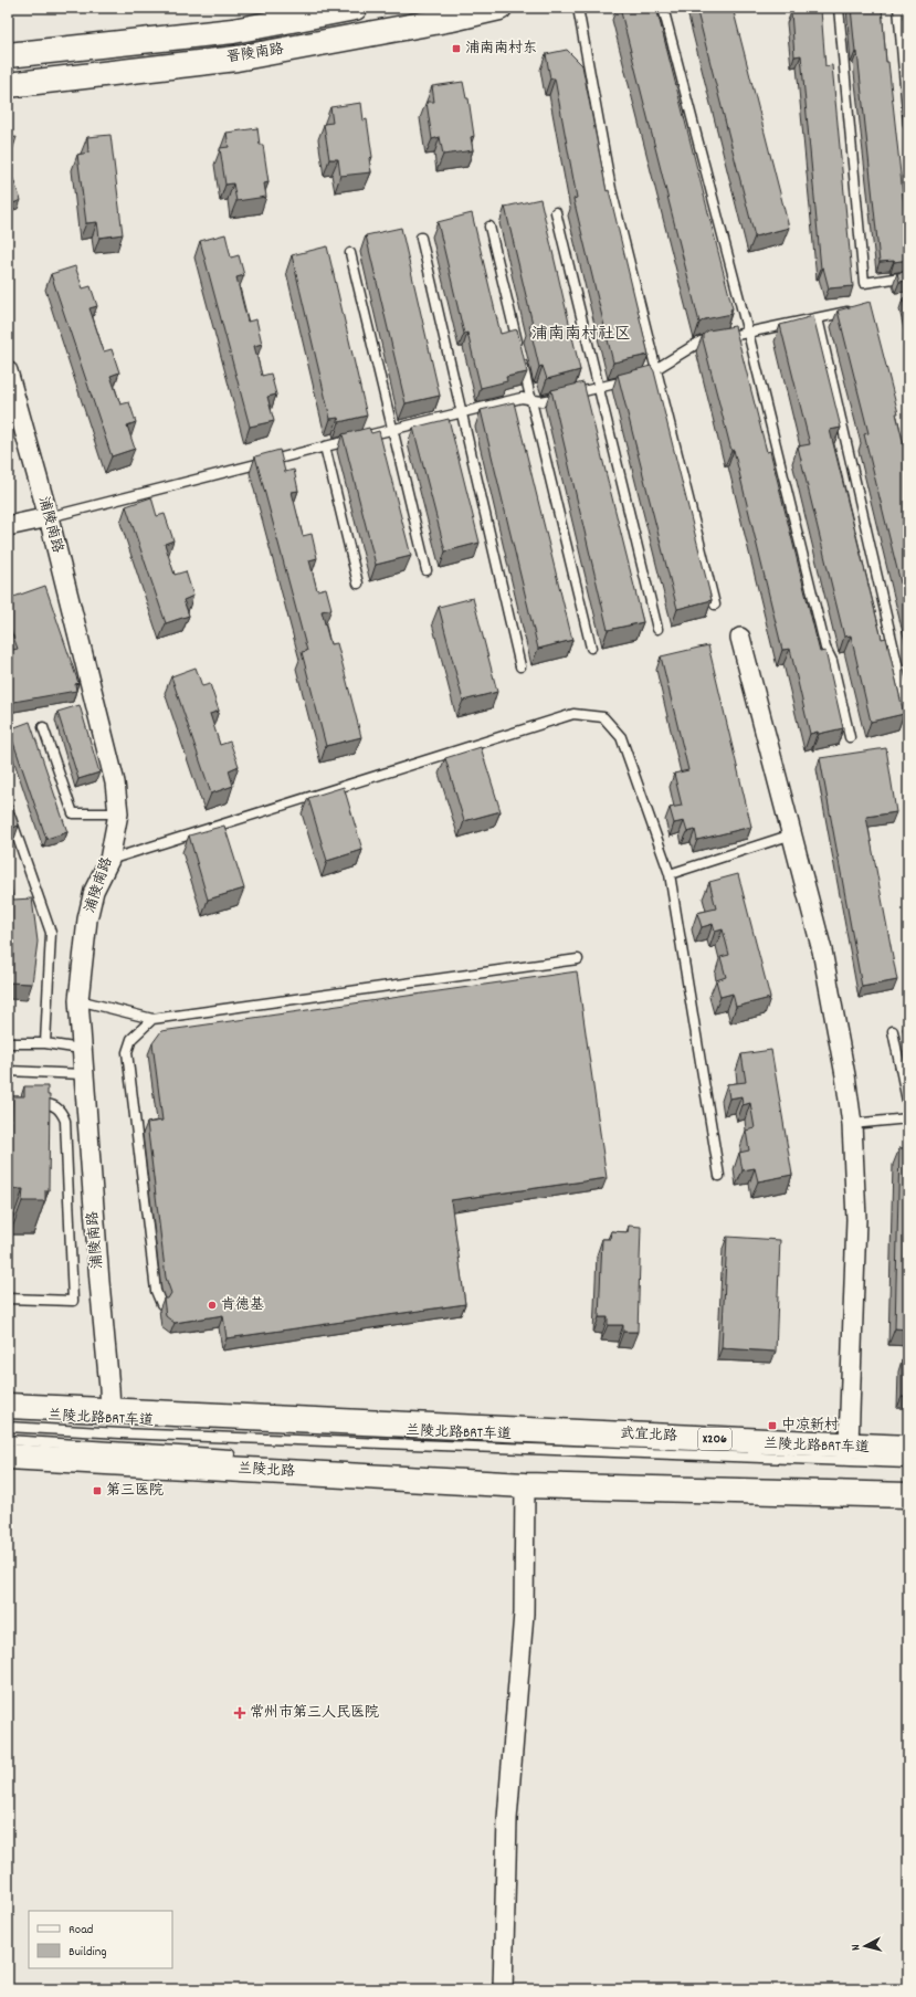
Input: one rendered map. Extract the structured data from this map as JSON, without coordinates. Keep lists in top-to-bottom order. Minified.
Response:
{"streets":{"main road":["晋陵南路","武宜北路","X206","兰陵北路"],"street":["浦陵南路"],"lane":["兰陵北路BRT车道"]},"crossings":[["浦陵南路","武宜北路"]],"districts":["浦南南村社区"],"places":{"transit":["浦南南村东","中凉新村","第三医院"],"other":["肯德基"],"health":["常州市第三人民医院"]},"legend":["Road","Building"],"north":"left"}
